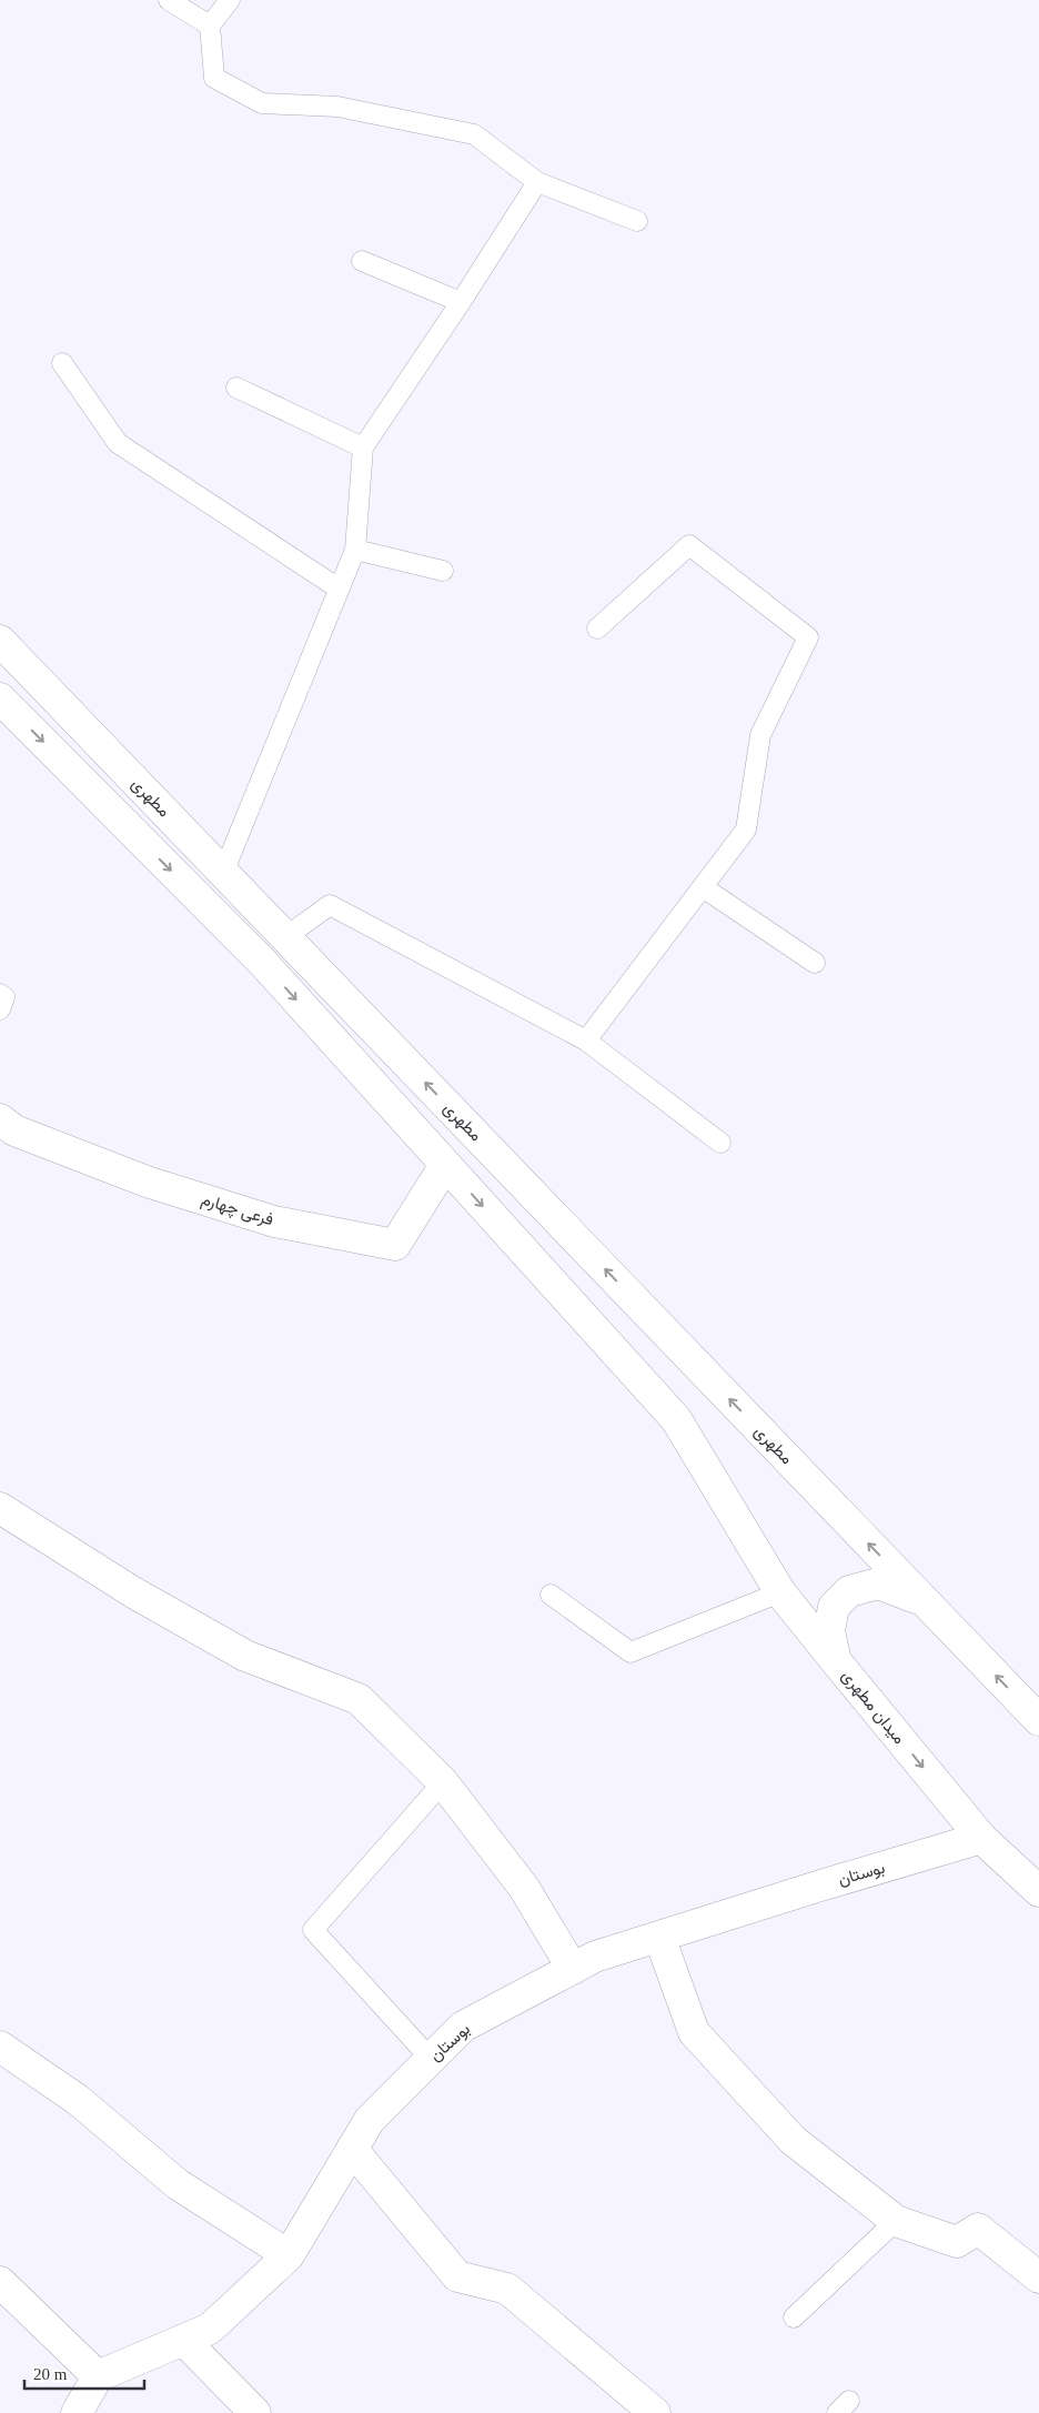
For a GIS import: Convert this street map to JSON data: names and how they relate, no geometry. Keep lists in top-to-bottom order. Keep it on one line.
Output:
{"streets":{"street":["مطهری","فرعی چهارم","میدان مطهری","بوستان"]},"crossings":[["مطهری","میدان مطهری"],["میدان مطهری","بوستان"]],"scale_bar":"20 m"}
